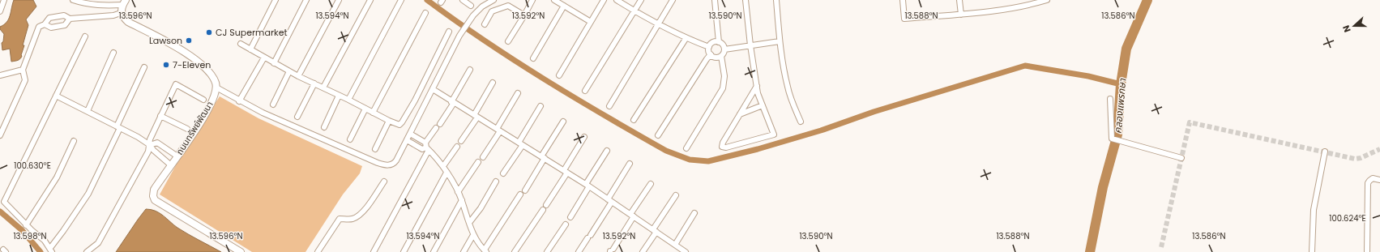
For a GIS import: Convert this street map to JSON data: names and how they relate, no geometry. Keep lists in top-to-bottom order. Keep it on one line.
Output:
{"streets":{"street":["ถนนทรัพย์พัฒนา"]},"water":["คลองแพรกษา"],"places":["CJ Supermarket","Lawson","7-Eleven"],"north":"left","coordinates":["13.596°N","13.594°N","13.592°N","13.590°N","13.588°N","13.586°N","100.630°E","100.624°E","13.598°N"]}
